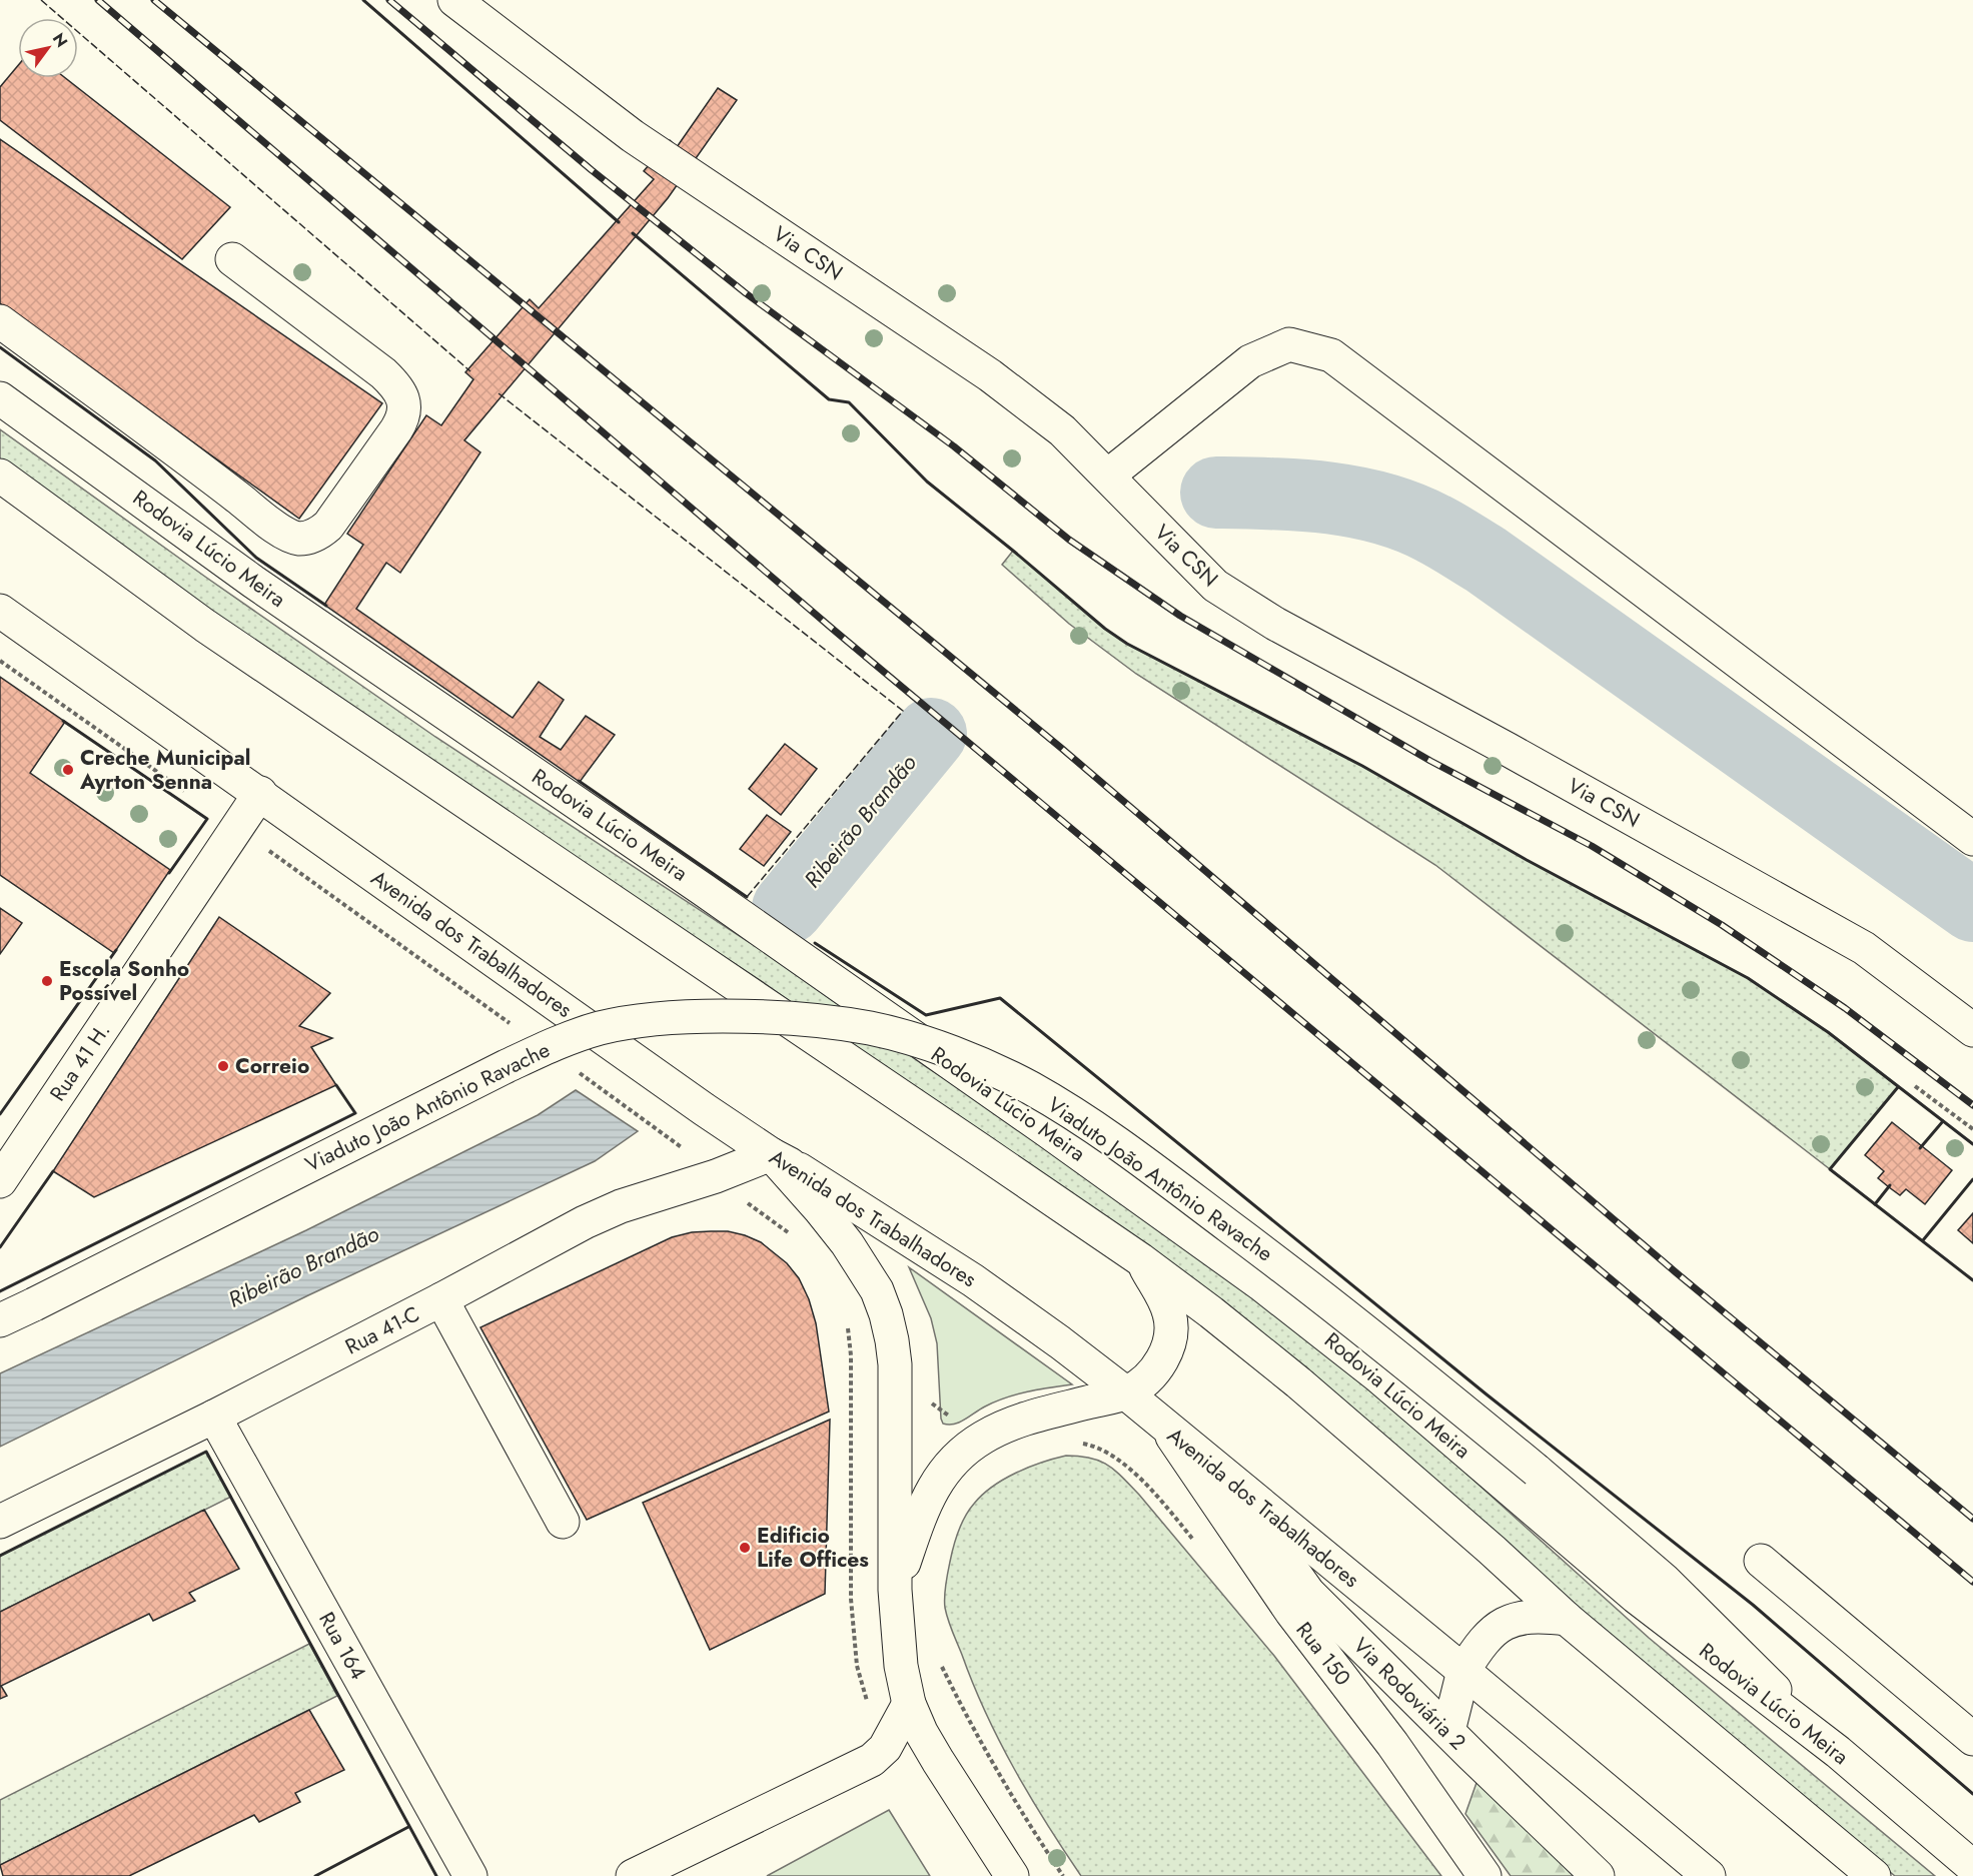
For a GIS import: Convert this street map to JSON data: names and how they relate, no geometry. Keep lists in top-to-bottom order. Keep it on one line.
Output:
{"streets":{"main road":["Via CSN","Rodovia Lúcio Meira","Avenida dos Trabalhadores","Rua 41 H.","Viaduto João Antônio Ravache","Rua 41-C","Rua 164","Rua 150","Via Rodoviária 2"]},"crossings":[["Rodovia Lúcio Meira","Viaduto João Antônio Ravache"],["Avenida dos Trabalhadores","Rua 41 H."],["Avenida dos Trabalhadores","Rua 41-C"],["Avenida dos Trabalhadores","Rua 150"],["Avenida dos Trabalhadores","Via Rodoviária 2"],["Rua 41-C","Rua 164"]],"water":["Ribeirão Brandão"],"places":["Creche Municipal Ayrton Senna","Escola Sonho Possível","Correio","Edificio Life Offices"],"north":"top right"}
